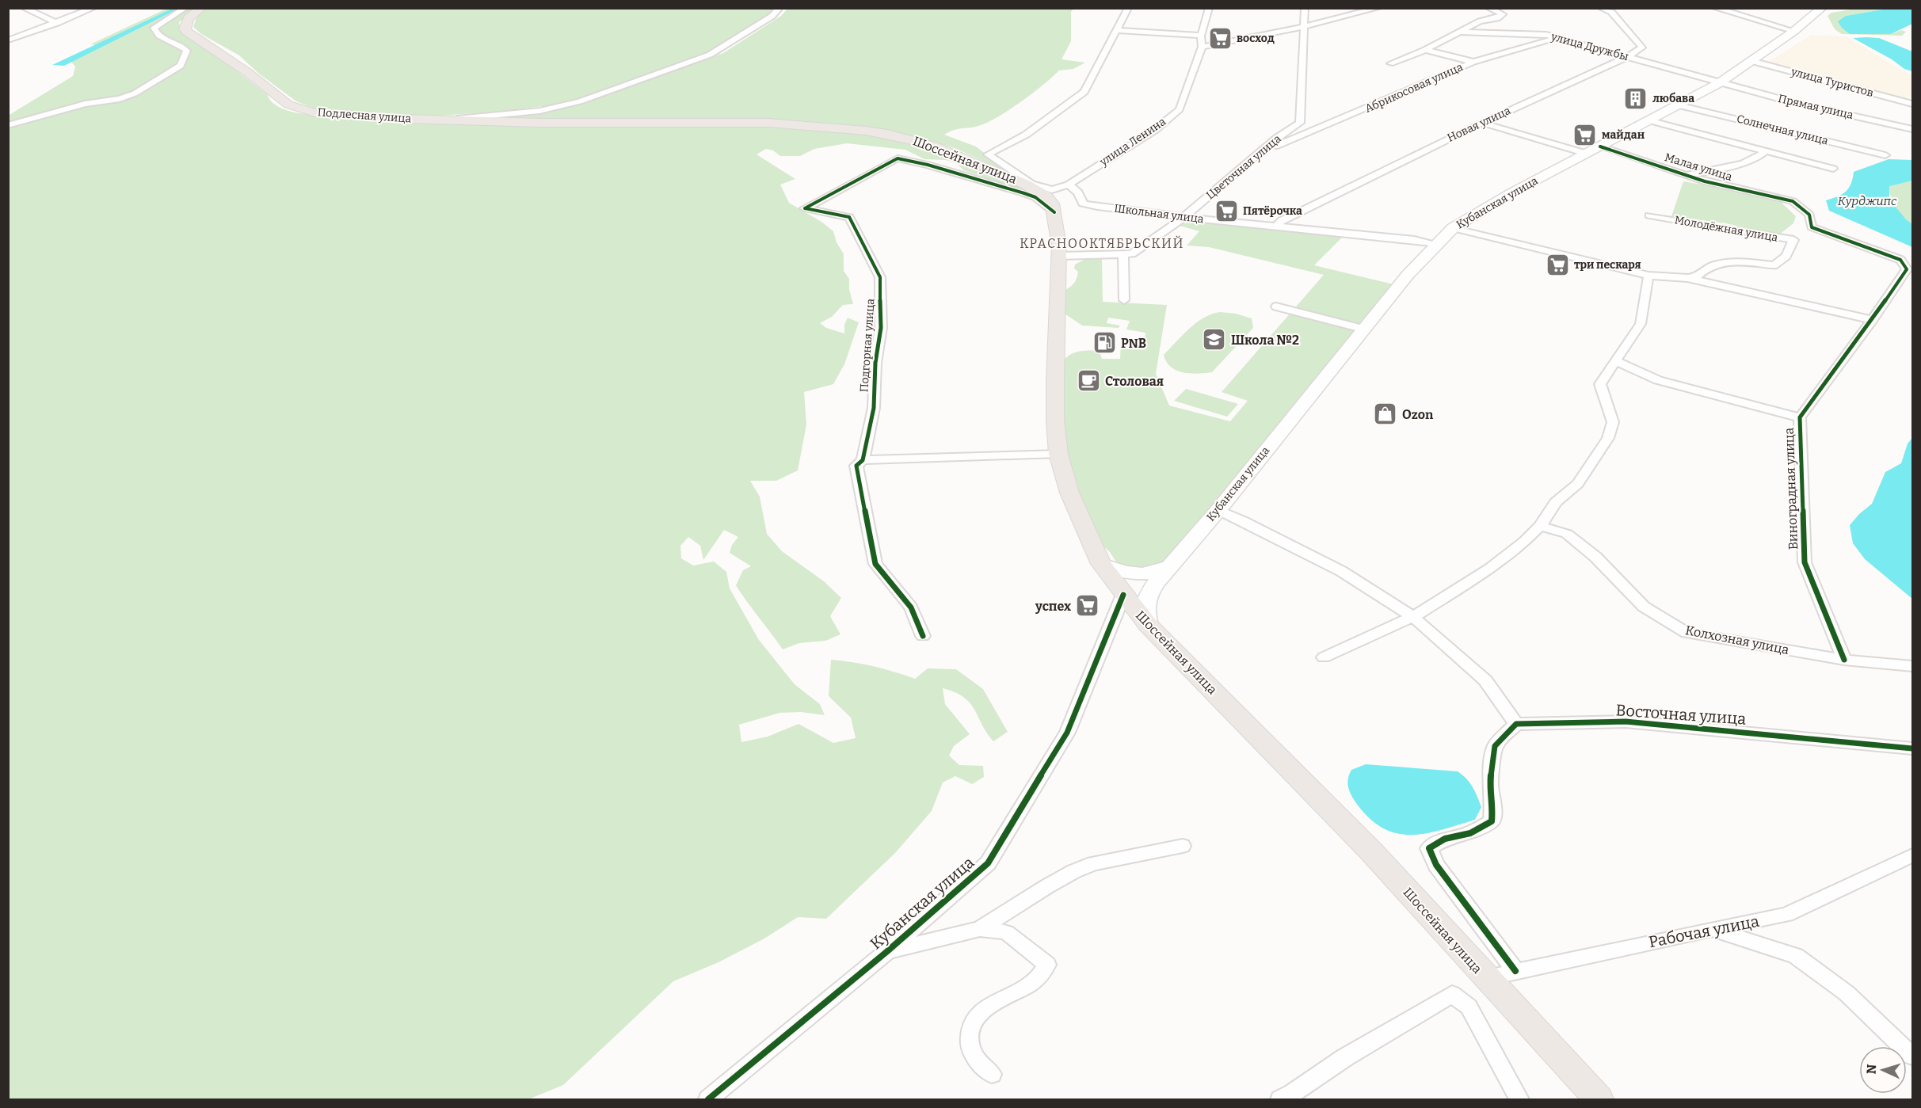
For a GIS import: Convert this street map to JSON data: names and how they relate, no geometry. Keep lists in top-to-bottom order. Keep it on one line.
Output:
{"streets":{"main road":["Подлесная улица","Шоссейная улица","Кубанская улица"],"street":["улица Дружбы","улица Туристов","Абрикосовая улица","Прямая улица","Новая улица","Солнечная улица","улица Ленина","Цветочная улица","Малая улица","Школьная улица","Молодёжная улица","Подгорная улица","Виноградная улица","Колхозная улица","Восточная улица","Рабочая улица"]},"crossings":[["улица Дружбы","Абрикосовая улица"],["улица Дружбы","Прямая улица"],["улица Дружбы","Новая улица"],["улица Дружбы","Кубанская улица"],["улица Туристов","Кубанская улица"],["Абрикосовая улица","Цветочная улица"],["Прямая улица","Кубанская улица"],["Подлесная улица","Шоссейная улица"],["Новая улица","Школьная улица"],["Солнечная улица","Кубанская улица"],["улица Ленина","Школьная улица"],["Шоссейная улица","Цветочная улица"],["Шоссейная улица","Кубанская улица"],["Шоссейная улица","Подгорная улица"],["Шоссейная улица","Рабочая улица"],["Цветочная улица","Школьная улица"],["Малая улица","Кубанская улица"],["Малая улица","Виноградная улица"],["Кубанская улица","Школьная улица"],["Виноградная улица","Колхозная улица"]],"districts":["КРАСНООКТЯБРЬСКИЙ"],"water":["Курджипс"],"places":{"supermarket":["восход","майдан","Пятёрочка","три пескаря","успех"],"building":["любава"],"school or university":["Школа №2"],"fuel station":["PNB"],"cafe":["Столовая"],"shop":["Ozon"]},"north":"left"}
